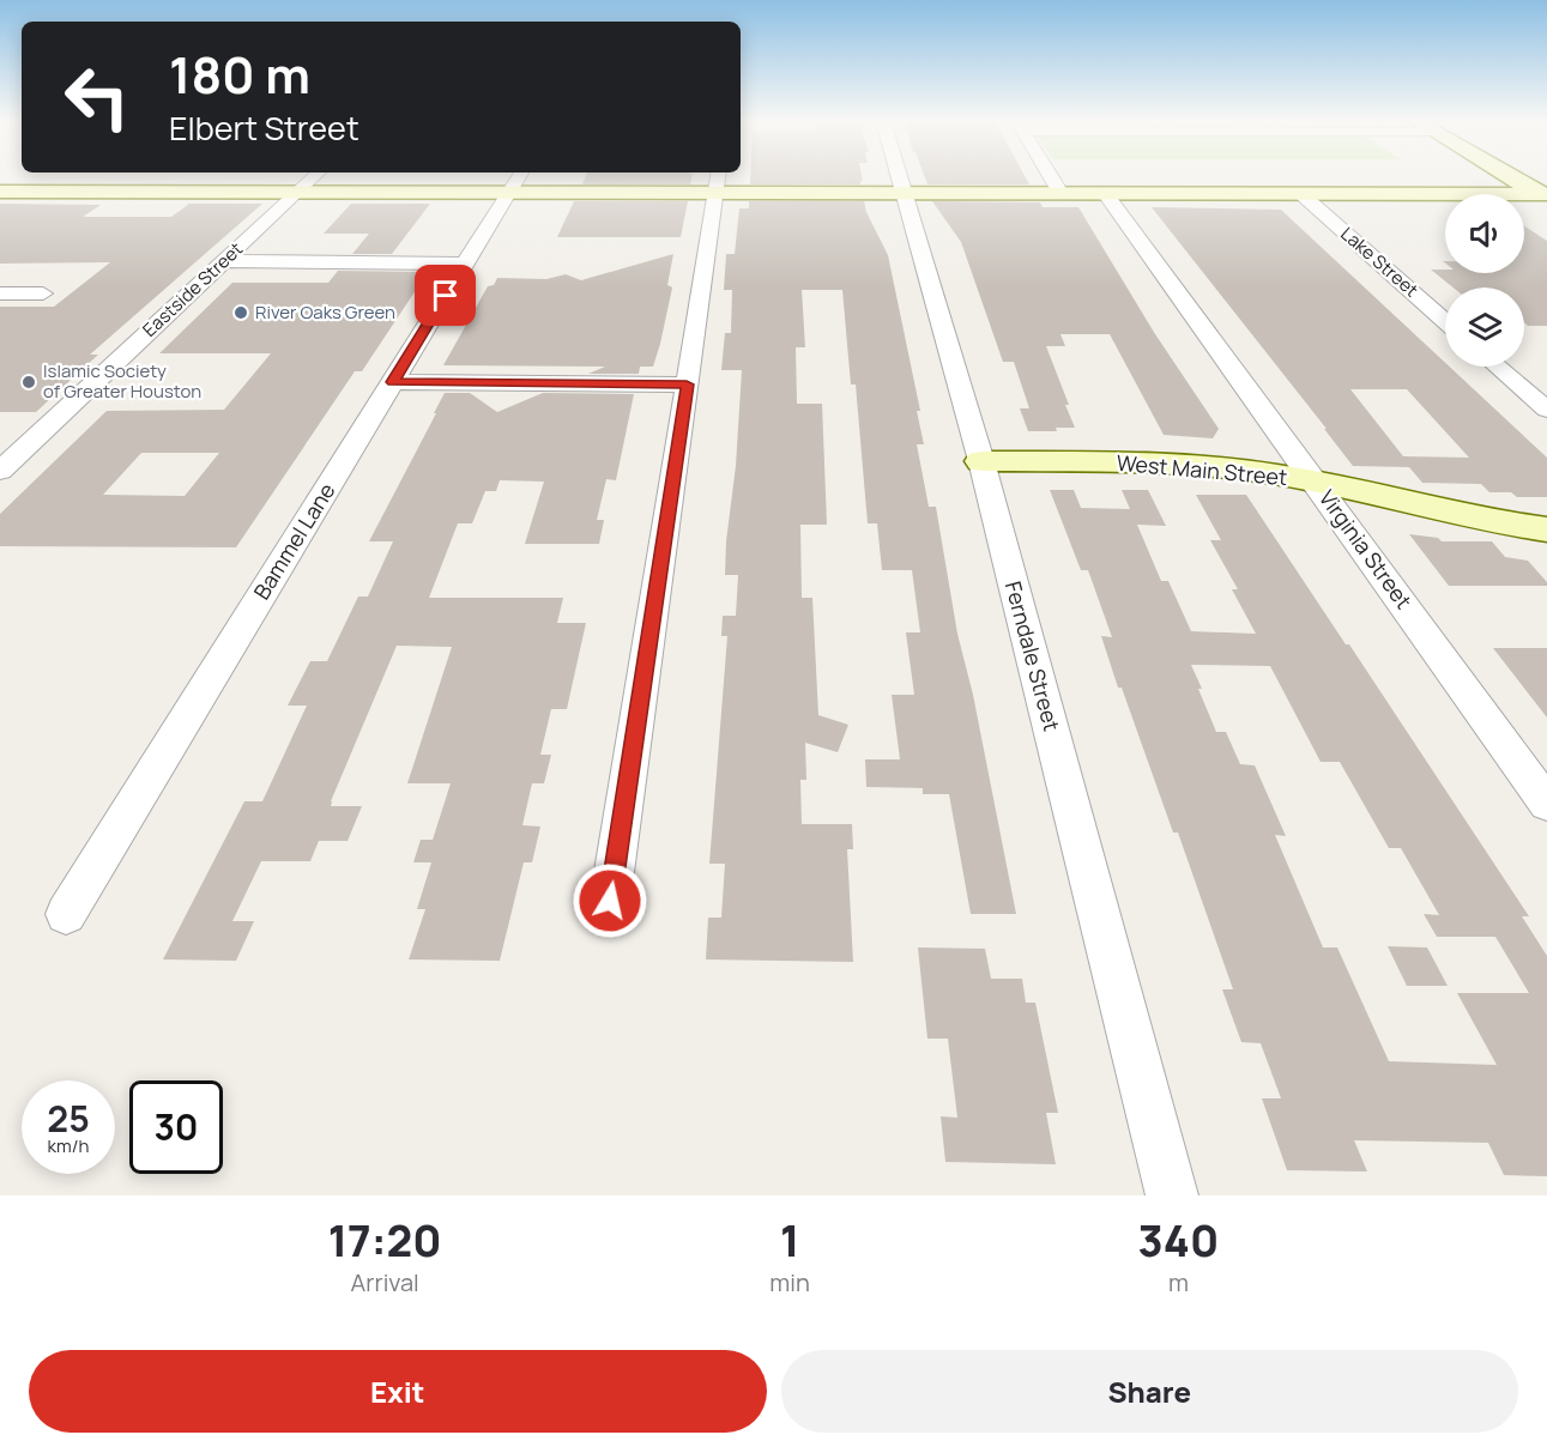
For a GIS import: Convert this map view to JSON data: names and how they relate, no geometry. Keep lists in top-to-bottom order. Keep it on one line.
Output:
{"streets":{"street":["Lake Street","Eastside Street","West Main Street","Bammel Lane","Virginia Street","Ferndale Street"]},"crossings":[["West Main Street","Virginia Street"],["West Main Street","Ferndale Street"]],"places":["River Oaks Green","Islamic Society of Greater Houston"],"page":{"turn":["180 m","Elbert Street"],"speed":"25 km/h","limit":"30","eta":["17:20","Arrival","1","min","340","m"],"buttons":["Exit","Share"]}}
